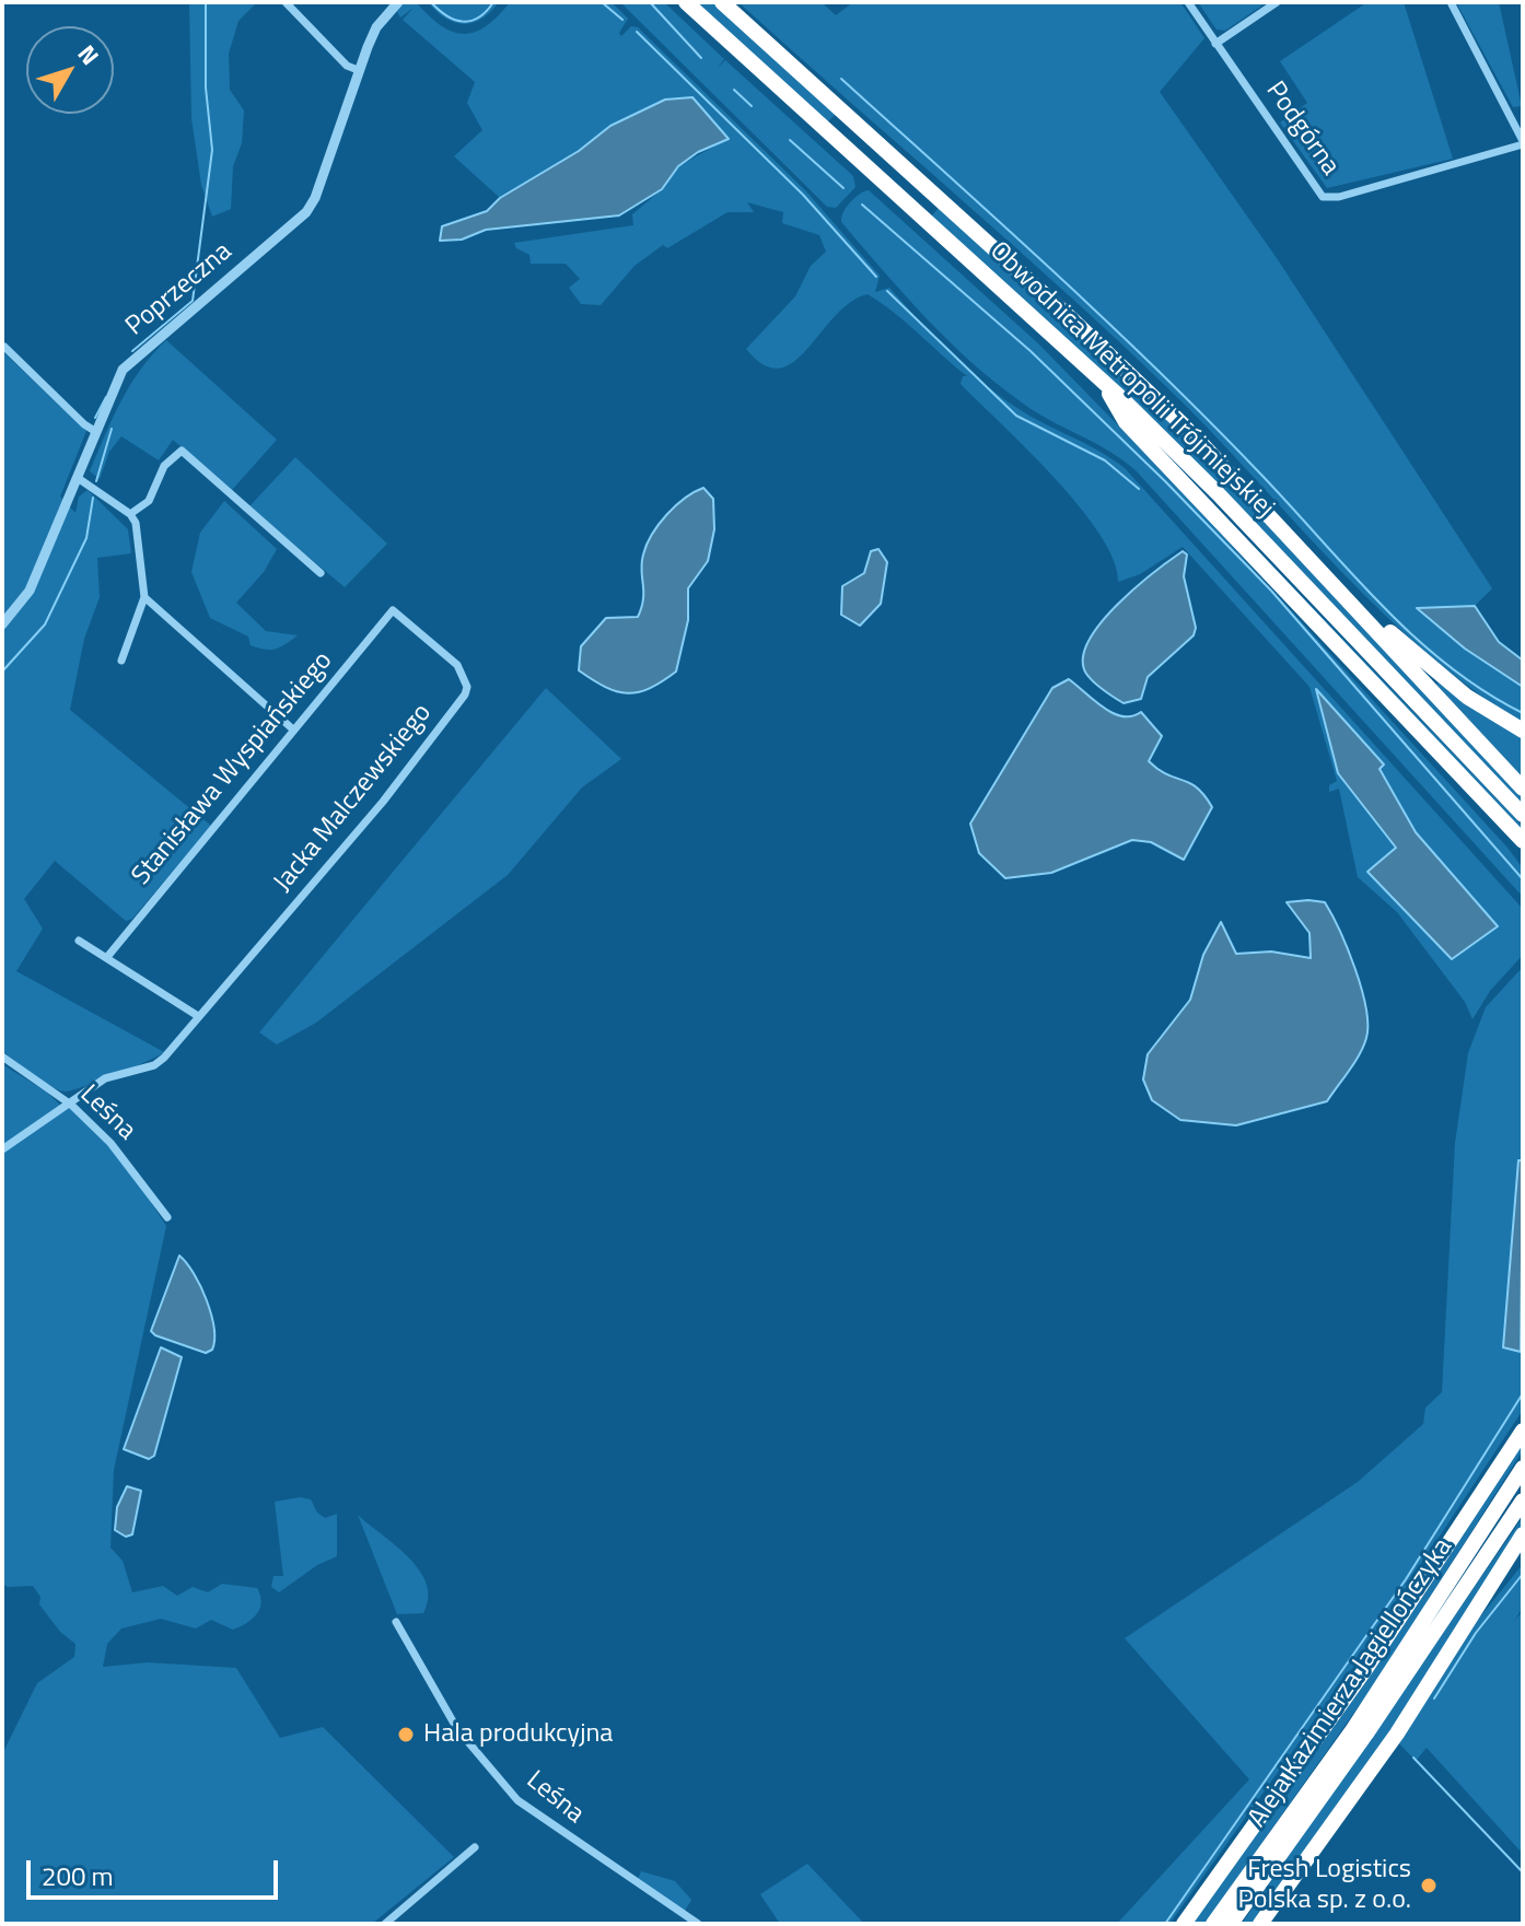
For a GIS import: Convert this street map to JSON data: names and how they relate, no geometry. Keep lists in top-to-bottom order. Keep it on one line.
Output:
{"streets":{"highway":["Obwodnica Metropolii Trójmiejskiej","Aleja Kazimierza Jagiellończyka"],"street":["Podgórna","Poprzeczna","Stanisława Wyspiańskiego","Jacka Malczewskiego","Leśna"]},"crossings":[["Stanisława Wyspiańskiego","Jacka Malczewskiego"]],"places":["Hala produkcyjna","Fresh Logistics Polska sp. z o.o."],"scale_bar":"200 m","north":"top right"}
